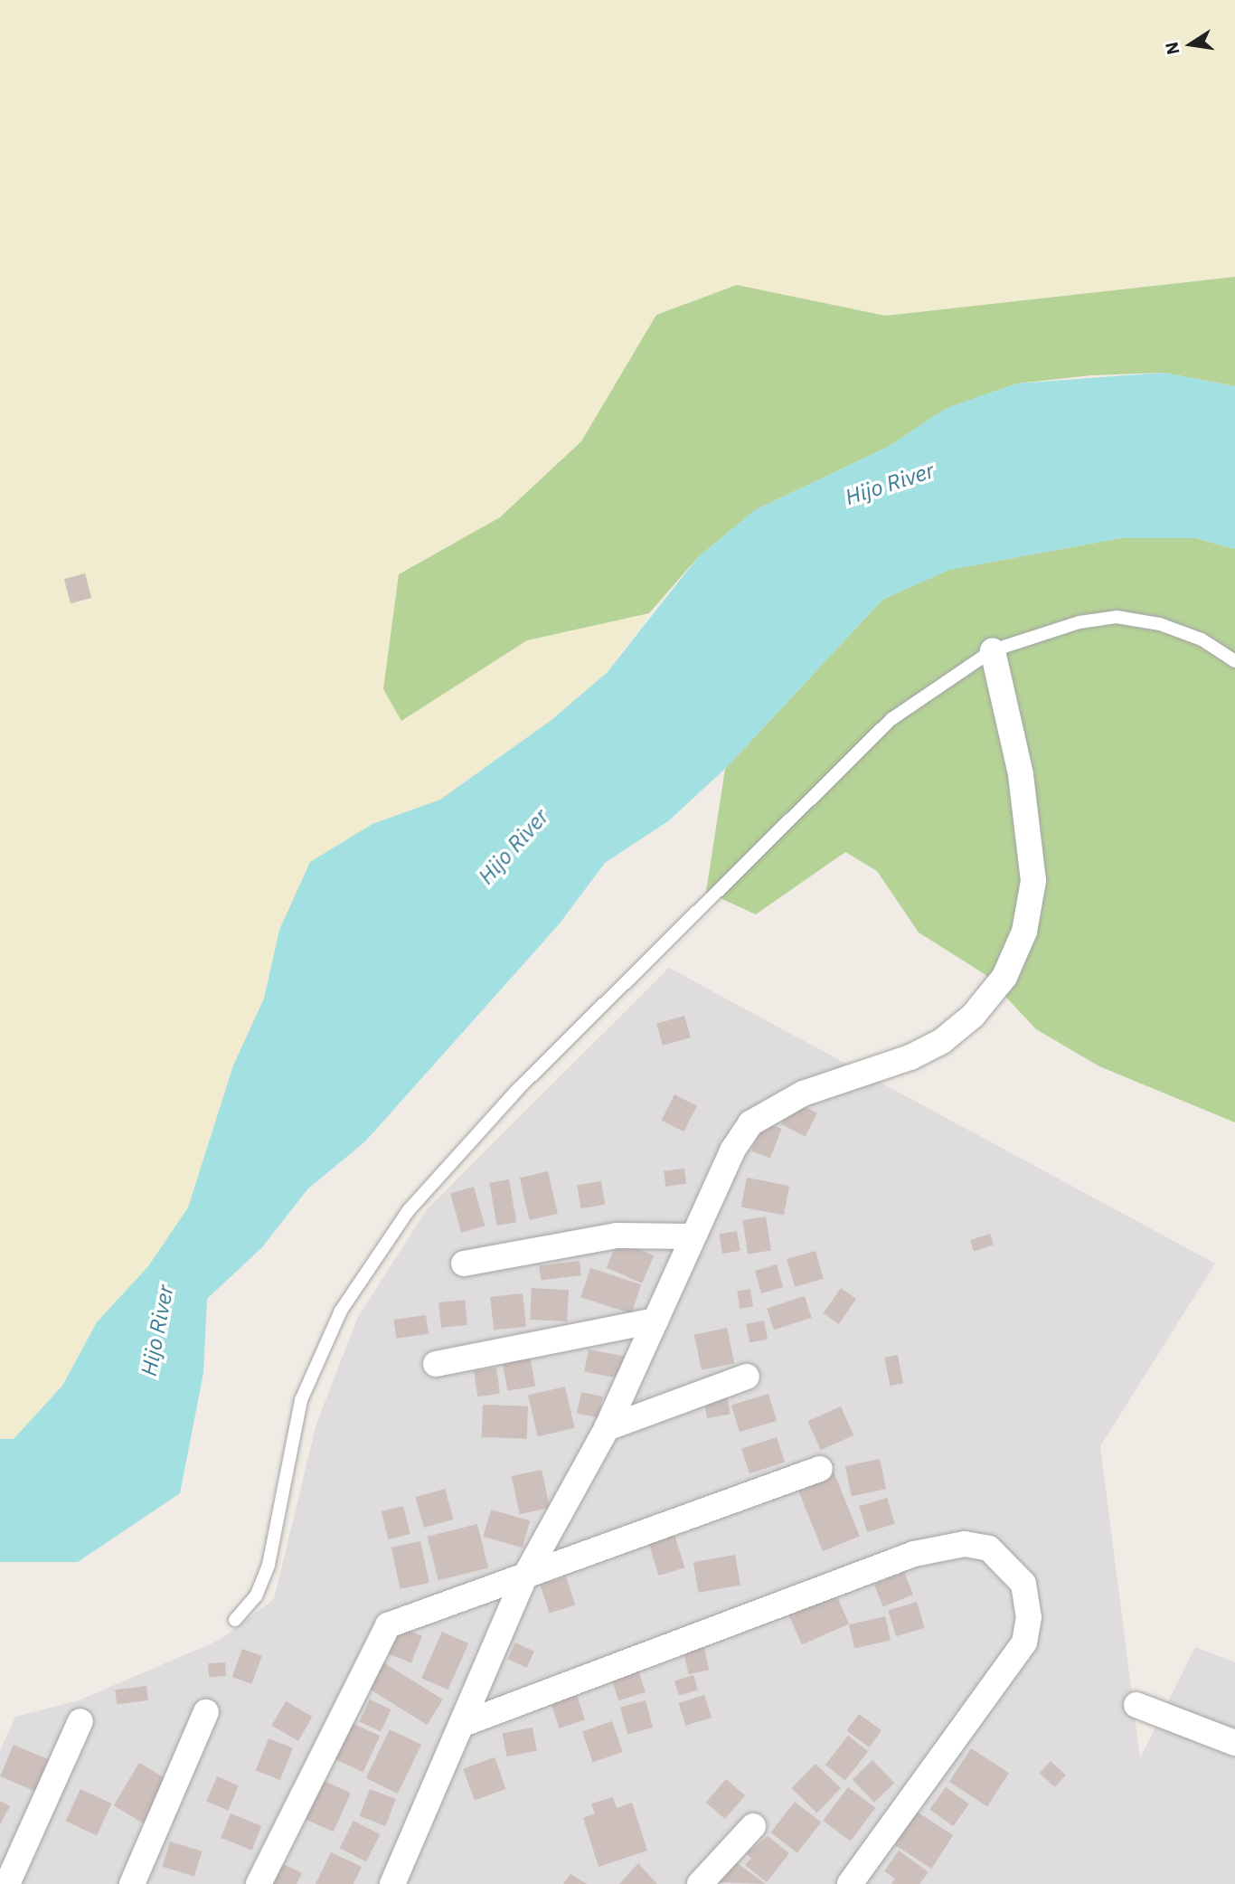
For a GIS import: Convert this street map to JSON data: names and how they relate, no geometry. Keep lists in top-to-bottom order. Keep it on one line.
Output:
{"water":["Hijo River"],"north":"left"}
